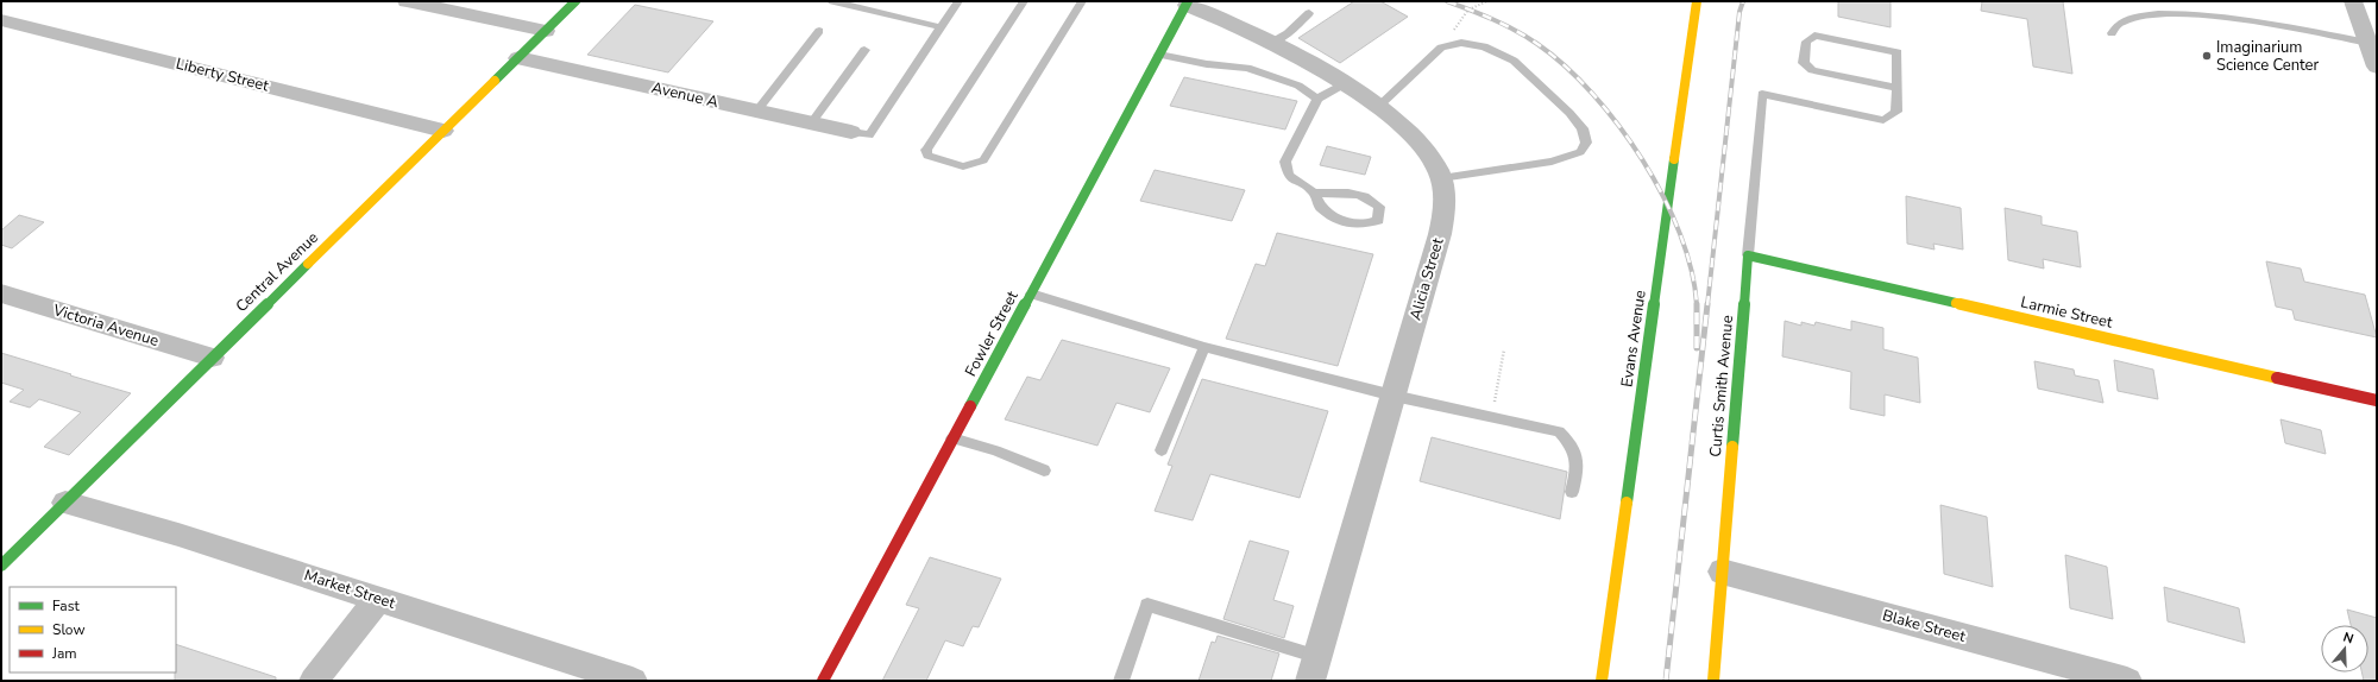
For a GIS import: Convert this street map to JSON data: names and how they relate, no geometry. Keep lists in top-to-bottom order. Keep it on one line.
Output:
{"streets":{"street":["Liberty Street","Avenue A","Central Avenue","Alicia Street","Larmie Street","Victoria Avenue","Fowler Street","Evans Avenue","Curtis Smith Avenue","Market Street","Blake Street"]},"crossings":[["Liberty Street","Central Avenue"],["Avenue A","Central Avenue"],["Central Avenue","Victoria Avenue"],["Central Avenue","Market Street"],["Alicia Street","Fowler Street"],["Larmie Street","Curtis Smith Avenue"],["Curtis Smith Avenue","Blake Street"]],"places":["Imaginarium Science Center"],"legend":["Fast","Slow","Jam"],"north":"top"}
